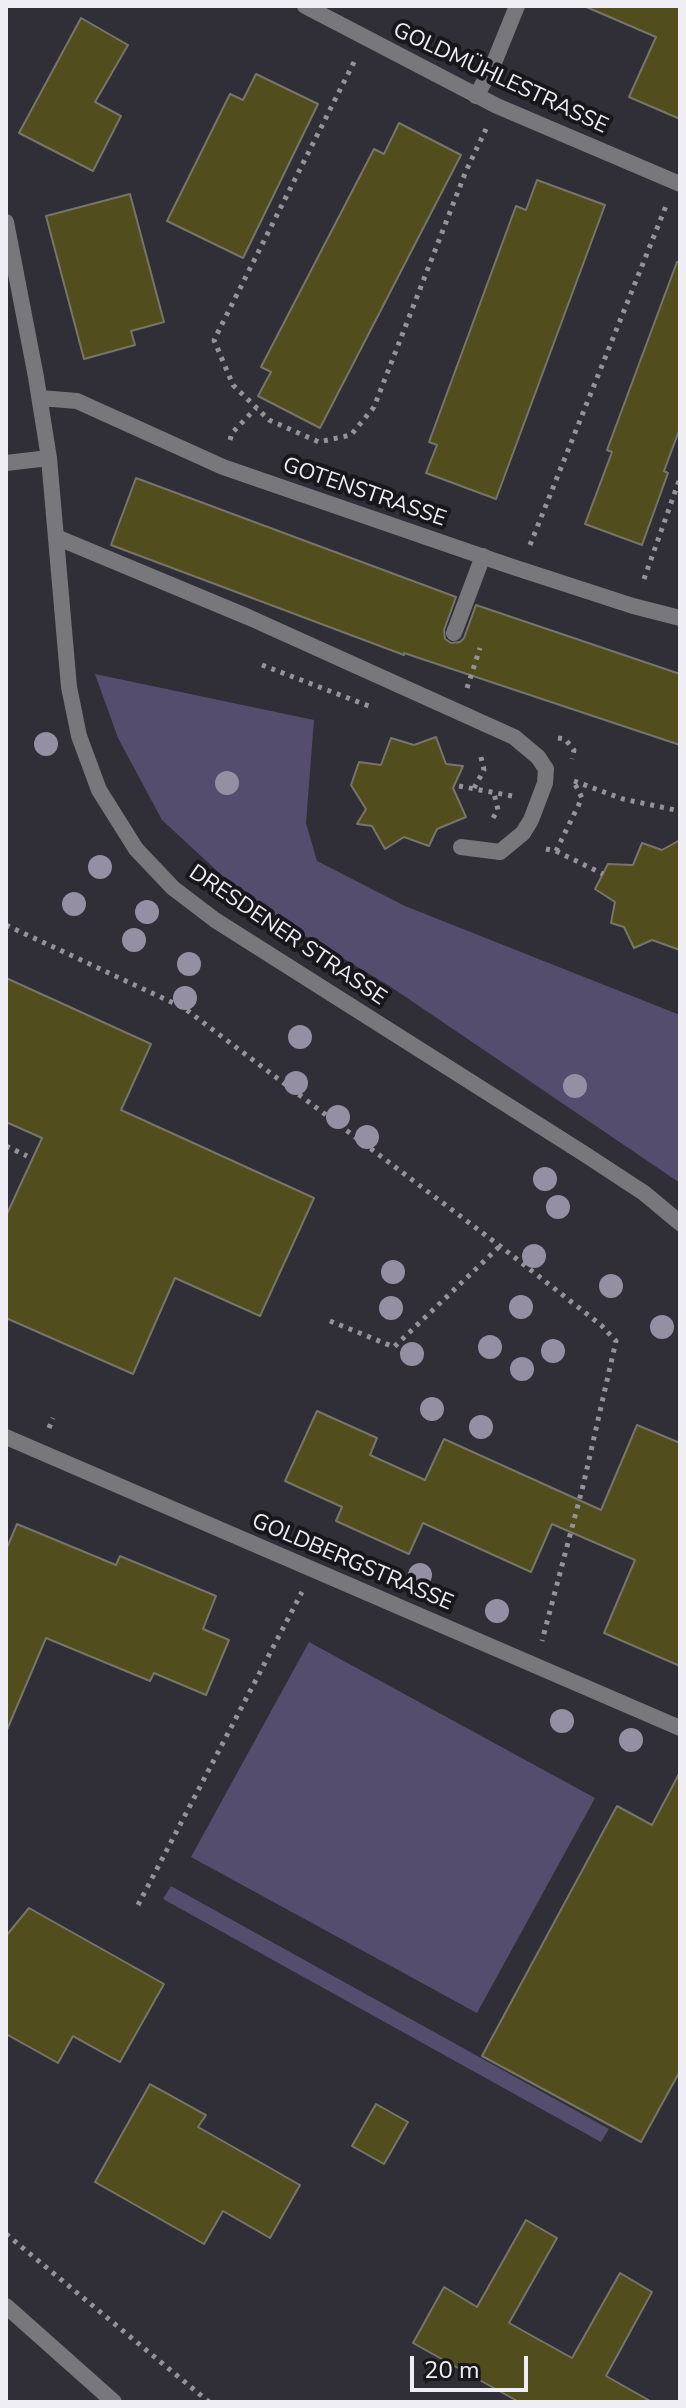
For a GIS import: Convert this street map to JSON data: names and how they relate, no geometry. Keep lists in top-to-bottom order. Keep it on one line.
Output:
{"streets":{"street":["GOLDMÜHLESTRASSE","GOTENSTRASSE","DRESDENER STRASSE","GOLDBERGSTRASSE"]},"crossings":[["GOTENSTRASSE","DRESDENER STRASSE"]],"scale_bar":"20 m"}
